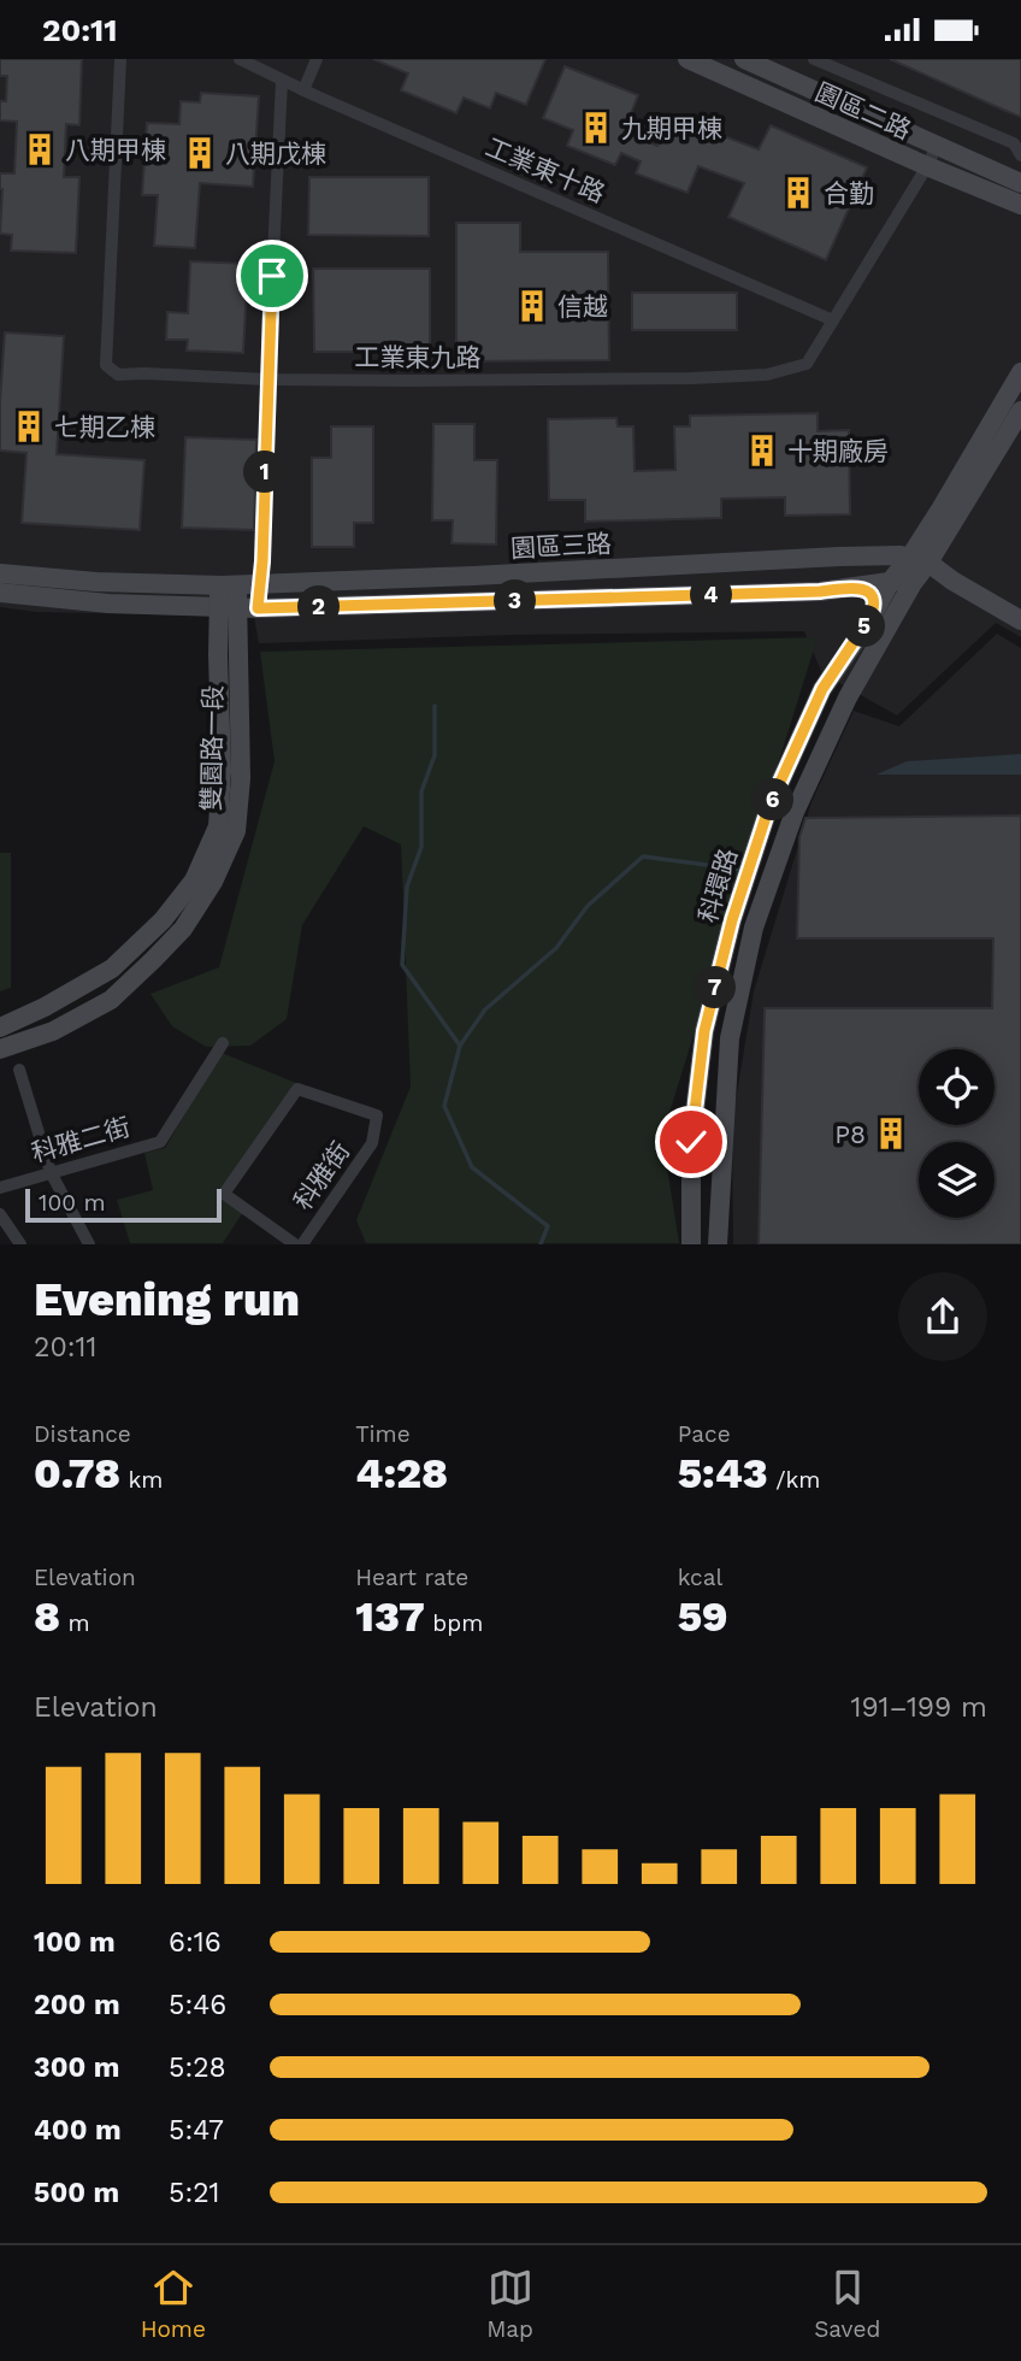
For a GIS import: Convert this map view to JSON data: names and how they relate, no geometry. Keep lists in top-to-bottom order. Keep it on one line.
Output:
{"streets":{"street":["園區二路","工業東十路","工業東九路","園區三路","雙園路一段","科環路","科雅二街","科雅街"]},"crossings":[["園區二路","工業東九路"],["工業東十路","工業東九路"],["園區三路","雙園路一段"],["園區三路","科環路"]],"places":{"building":["九期甲棟","八期甲棟","八期戊棟","合勤","信越","七期乙棟","十期廠房","P8"]},"scale_bar":"100 m","page":{"status":"20:11","pins":["1","4","3","2","5","6","7"],"scale":"100 m","heading":["Evening run","20:11"],"stats":[["Distance","0.78 km"],["Time","4:28"],["Pace","5:43 /km"],["Elevation","8 m"],["Heart rate","137 bpm"],["kcal","59"]],"chart":["Elevation","191–199 m"],"list":[{"name":"100 m","note":"6:16"},{"name":"200 m","note":"5:46"},{"name":"300 m","note":"5:28"},{"name":"400 m","note":"5:47"},{"name":"500 m","note":"5:21"}],"tabs":["Home","Map","Saved"]}}
